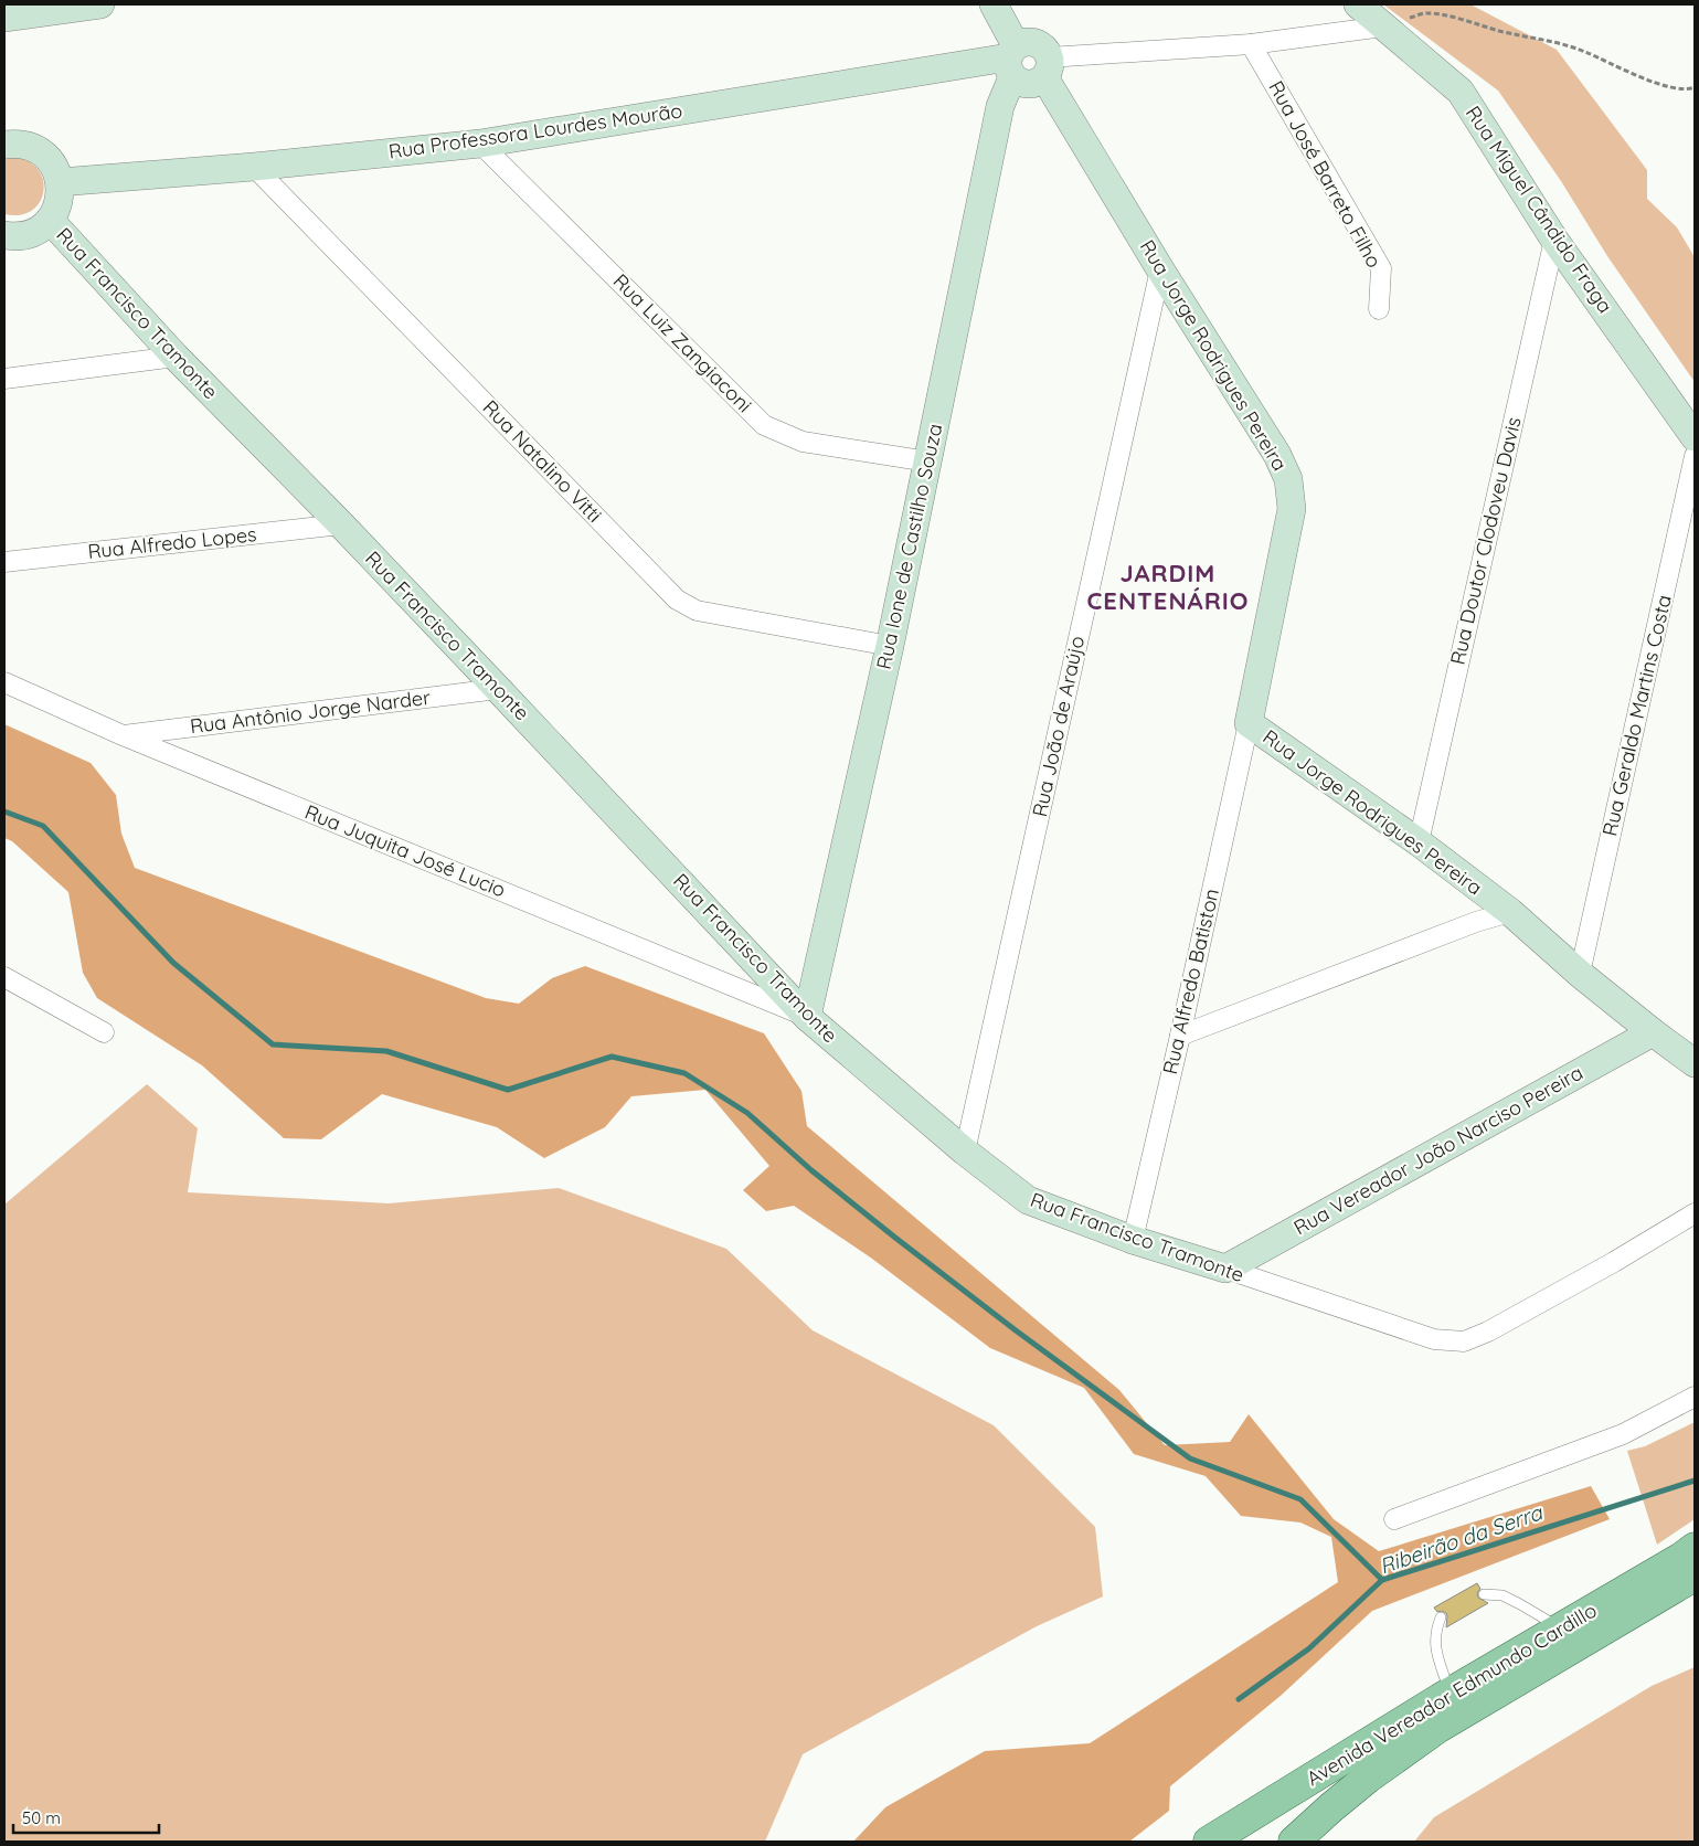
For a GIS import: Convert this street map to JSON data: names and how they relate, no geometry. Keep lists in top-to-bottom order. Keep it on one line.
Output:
{"streets":{"main road":["Avenida Vereador Edmundo Cardillo"],"street":["Rua Professora Lourdes Mourão","Rua José Barreto Filho","Rua Miguel Cândido Fraga","Rua Francisco Tramonte","Rua Luiz Zangiaconi","Rua Jorge Rodrigues Pereira","Rua Natalino Vitti","Rua Doutor Clodoveu Davis","Rua Alfredo Lopes","Rua Ione de Castilho Souza","Rua Antônio Jorge Narder","Rua Geraldo Martins Costa","Rua João de Araújo","Rua Juquita José Lucio","Rua Alfredo Batiston","Rua Vereador João Narciso Pereira"]},"crossings":[["Rua Professora Lourdes Mourão","Rua Luiz Zangiaconi"],["Rua Professora Lourdes Mourão","Rua Jorge Rodrigues Pereira"],["Rua Professora Lourdes Mourão","Rua Natalino Vitti"],["Rua Professora Lourdes Mourão","Rua Ione de Castilho Souza"],["Rua Miguel Cândido Fraga","Rua Doutor Clodoveu Davis"],["Rua Francisco Tramonte","Rua Alfredo Lopes"],["Rua Francisco Tramonte","Rua Ione de Castilho Souza"],["Rua Francisco Tramonte","Rua Antônio Jorge Narder"],["Rua Francisco Tramonte","Rua João de Araújo"],["Rua Francisco Tramonte","Rua Juquita José Lucio"],["Rua Francisco Tramonte","Rua Alfredo Batiston"],["Rua Francisco Tramonte","Rua Vereador João Narciso Pereira"],["Rua Luiz Zangiaconi","Rua Ione de Castilho Souza"],["Rua Jorge Rodrigues Pereira","Rua Doutor Clodoveu Davis"],["Rua Jorge Rodrigues Pereira","Rua Ione de Castilho Souza"],["Rua Jorge Rodrigues Pereira","Rua Geraldo Martins Costa"],["Rua Jorge Rodrigues Pereira","Rua João de Araújo"],["Rua Jorge Rodrigues Pereira","Rua Alfredo Batiston"],["Rua Jorge Rodrigues Pereira","Rua Vereador João Narciso Pereira"],["Rua Natalino Vitti","Rua Ione de Castilho Souza"],["Rua Ione de Castilho Souza","Rua Juquita José Lucio"],["Rua Antônio Jorge Narder","Rua Juquita José Lucio"]],"districts":["JARDIM CENTENÁRIO"],"water":["Ribeirão da Serra"],"scale_bar":"50 m"}
